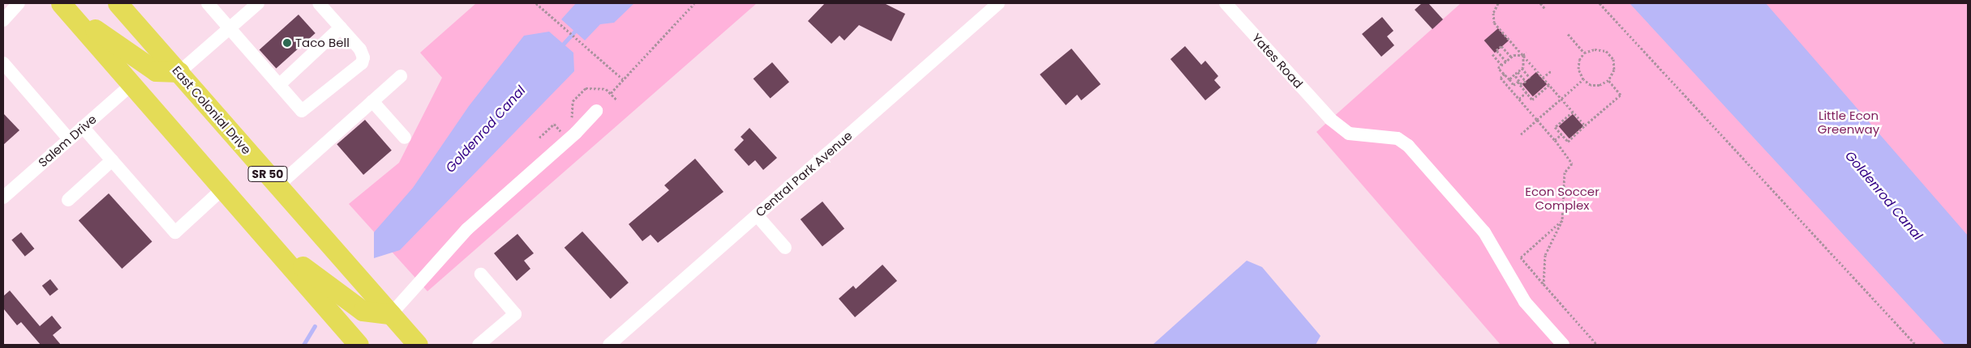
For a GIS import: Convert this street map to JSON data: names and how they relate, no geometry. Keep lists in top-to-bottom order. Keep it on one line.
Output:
{"streets":{"highway":["East Colonial Drive","SR 50"],"street":["Yates Road","Salem Drive","Central Park Avenue"]},"water":["Goldenrod Canal"],"parks":["Little Econ Greenway","Econ Soccer Complex"],"places":["Taco Bell"]}
